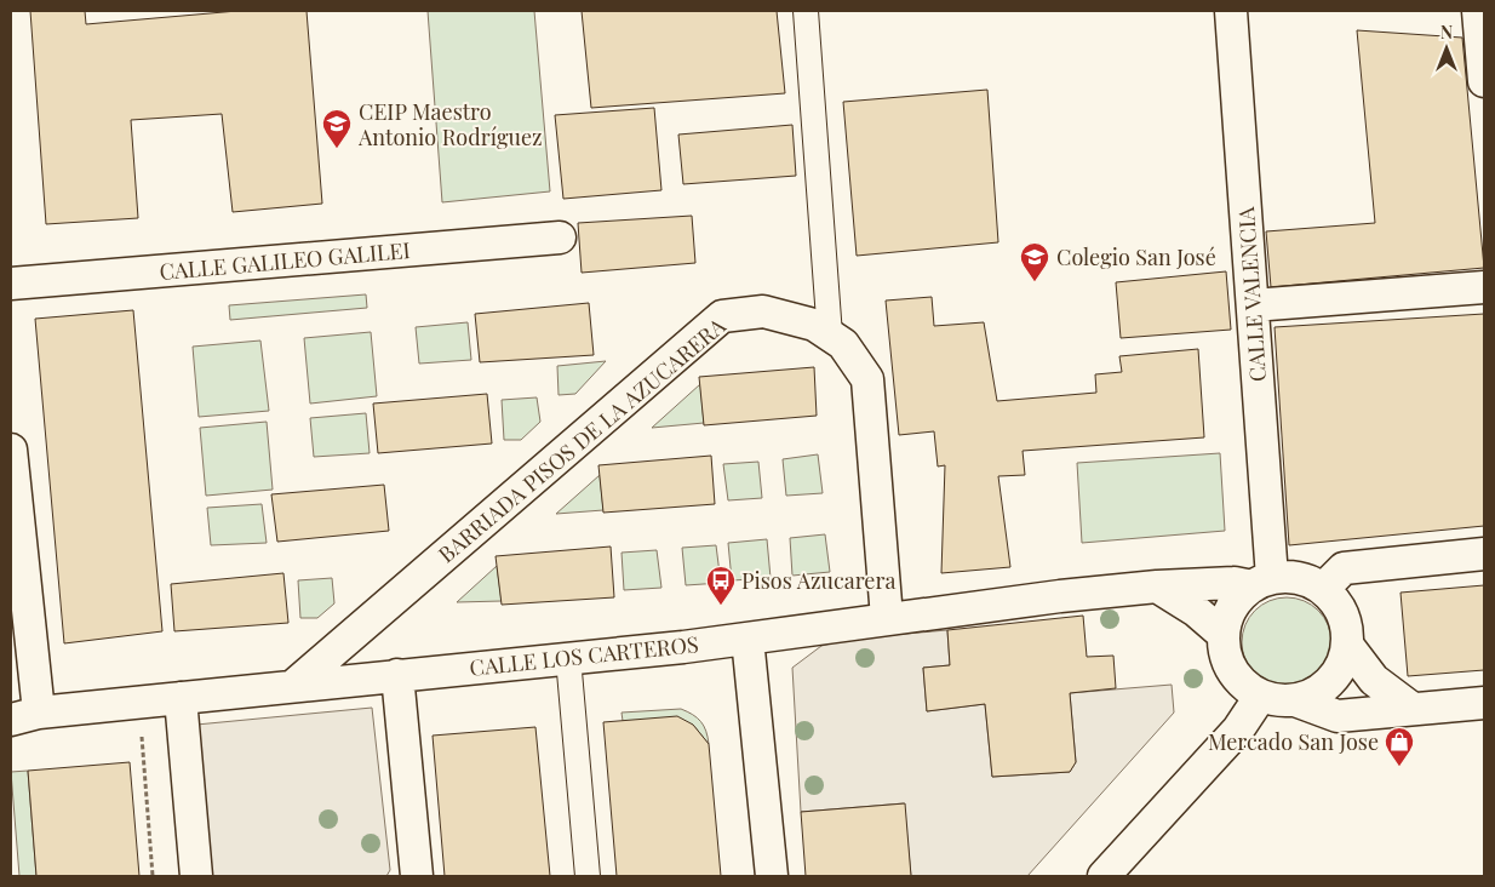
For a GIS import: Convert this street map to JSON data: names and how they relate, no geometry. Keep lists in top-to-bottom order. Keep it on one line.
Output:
{"streets":{"street":["CALLE GALILEO GALILEI","CALLE VALENCIA","BARRIADA PISOS DE LA AZUCARERA","CALLE LOS CARTEROS"]},"crossings":[["CALLE VALENCIA","CALLE LOS CARTEROS"],["BARRIADA PISOS DE LA AZUCARERA","CALLE LOS CARTEROS"]],"places":{"school or university":["CEIP Maestro Antonio Rodríguez","Colegio San José"],"bus stop":["Pisos Azucarera"],"shop":["Mercado San Jose"]},"north":"top"}
